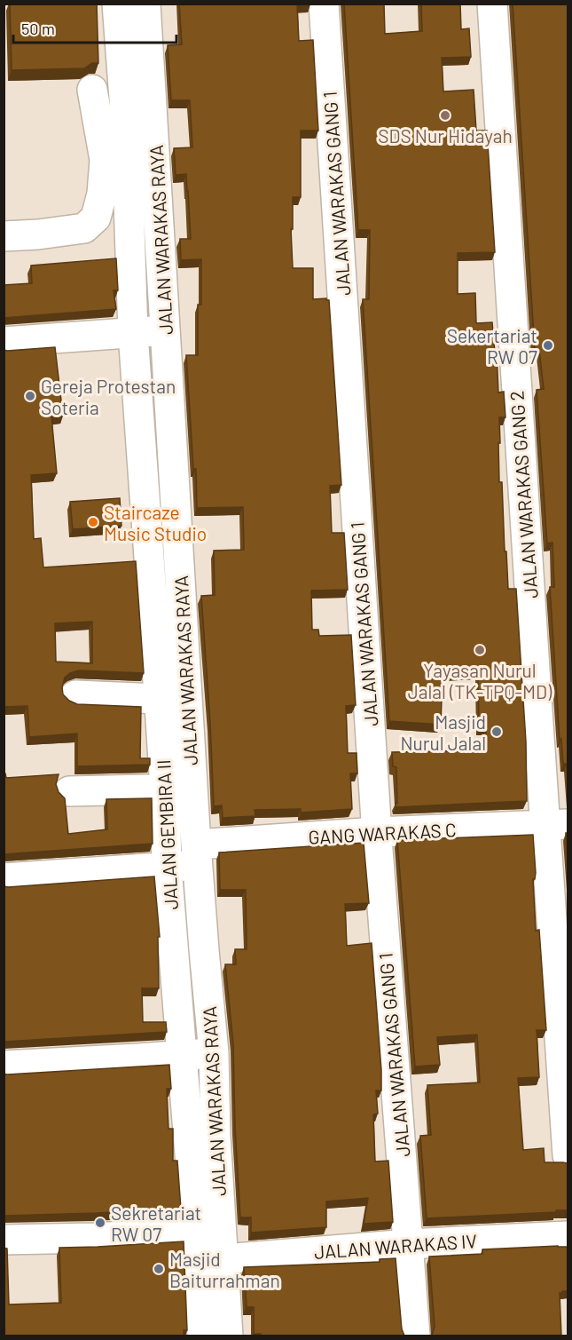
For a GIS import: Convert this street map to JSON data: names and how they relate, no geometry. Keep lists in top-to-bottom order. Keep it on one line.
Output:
{"streets":{"street":["JALAN WARAKAS GANG 1","JALAN WARAKAS RAYA","JALAN WARAKAS GANG 2","GANG WARAKAS C","JALAN WARAKAS IV"]},"crossings":[["JALAN WARAKAS GANG 1","GANG WARAKAS C"],["JALAN WARAKAS GANG 1","JALAN WARAKAS IV"],["JALAN WARAKAS RAYA","GANG WARAKAS C"],["JALAN WARAKAS RAYA","JALAN WARAKAS IV"],["JALAN WARAKAS GANG 2","GANG WARAKAS C"]],"places":["SDS Nur Hidayah","Sekertariat RW 07","Gereja Protestan Soteria","Staircaze Music Studio","Yayasan Nurul Jalal (TK-TPQ-MD)","Masjid Nurul Jalal","Sekretariat RW 07","Masjid Baiturrahman"],"scale_bar":"50 m"}
